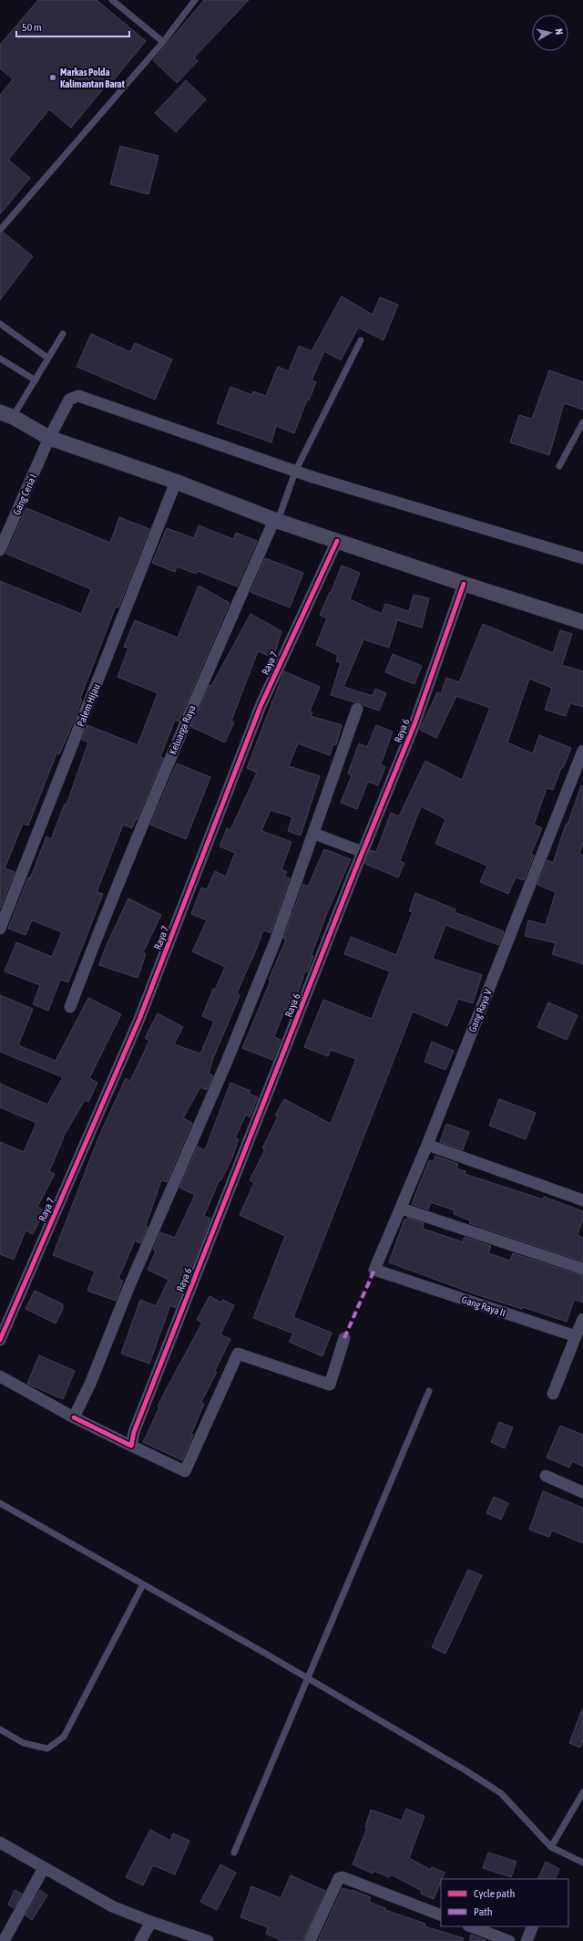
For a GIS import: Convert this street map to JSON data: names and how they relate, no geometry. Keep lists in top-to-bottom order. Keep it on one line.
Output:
{"streets":{"street":["Gang Ceria I","Raya 7","Palem Hijau","Keluarga Raya","Raya 6","Gang Raya V","Gang Raya II"]},"crossings":[["Gang Raya V","Gang Raya II"]],"places":["Markas Polda Kalimantan Barat"],"legend":["Cycle path","Path"],"scale_bar":"50 m","north":"right"}
